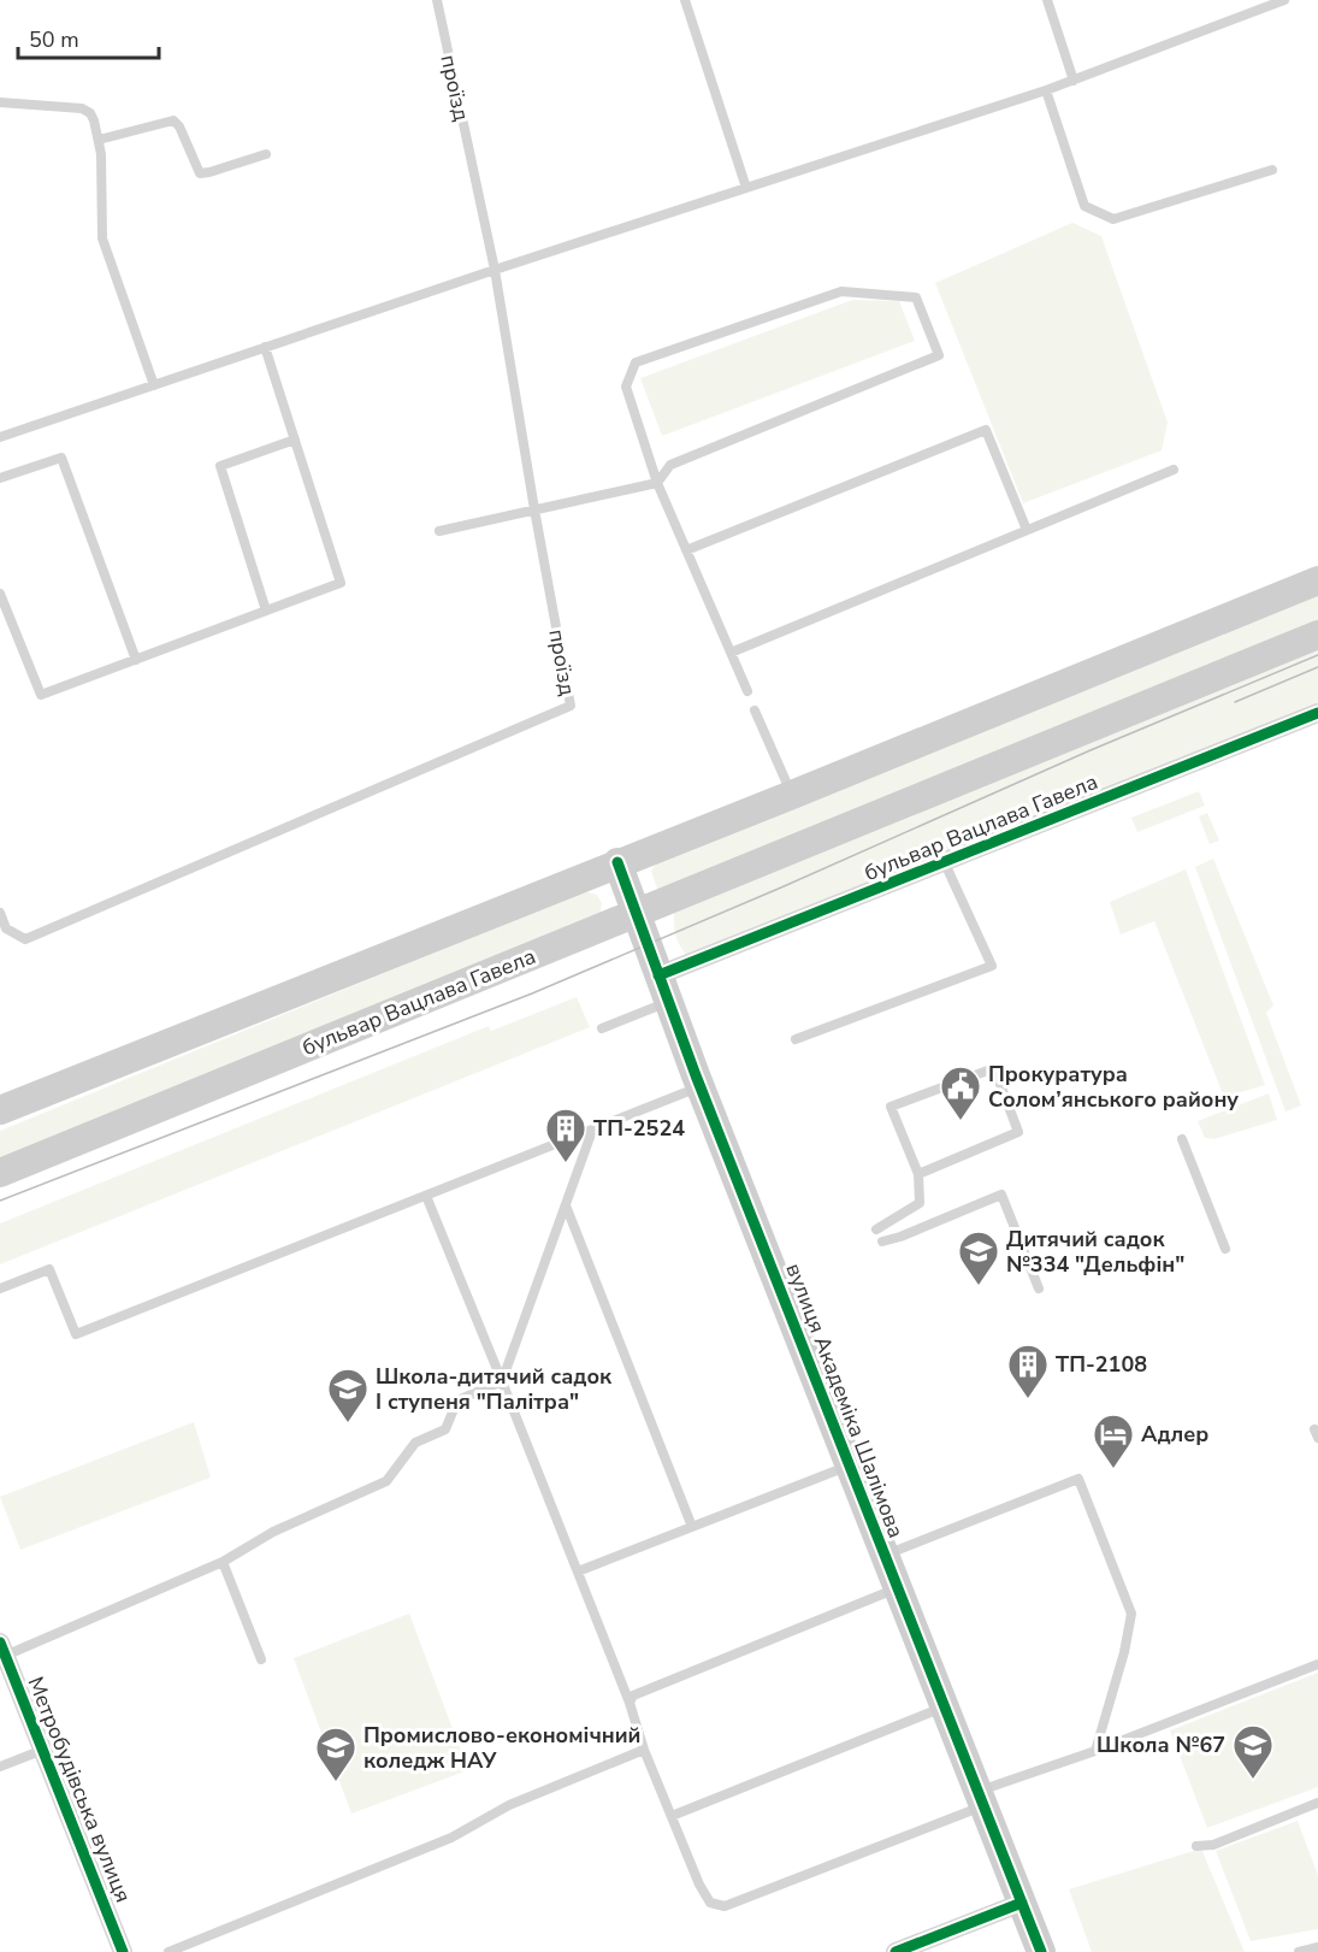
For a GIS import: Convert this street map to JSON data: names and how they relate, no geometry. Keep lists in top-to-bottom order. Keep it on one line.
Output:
{"streets":{"main road":["бульвар Вацлава Гавела","вулиця Академіка Шалімова"],"street":["Метробудівська вулиця"],"lane":["проїзд"]},"crossings":[["бульвар Вацлава Гавела","вулиця Академіка Шалімова"]],"places":{"public building":["Прокуратура Солом’янського району"],"building":["ТП-2524","ТП-2108"],"school or university":["Дитячий садок №334 \"Дельфін\"","Школа-дитячий садок І ступеня \"Палітра\"","Школа №67","Промислово-економічний коледж НАУ"],"hotel":["Адлер"]},"scale_bar":"50 m"}
